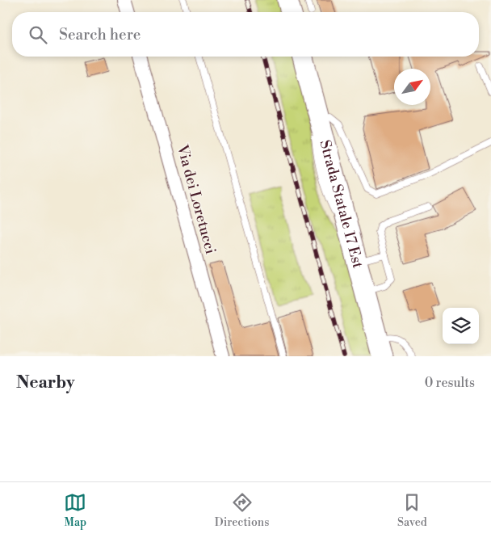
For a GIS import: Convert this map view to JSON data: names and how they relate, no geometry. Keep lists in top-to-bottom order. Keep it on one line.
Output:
{"streets":{"main road":["Strada Statale 17 Est"],"street":["Via dei Loretucci"]},"north":"top right","page":{"search":"Search here","heading":["Nearby","0 results"],"nav":["Map","Directions","Saved"]}}
